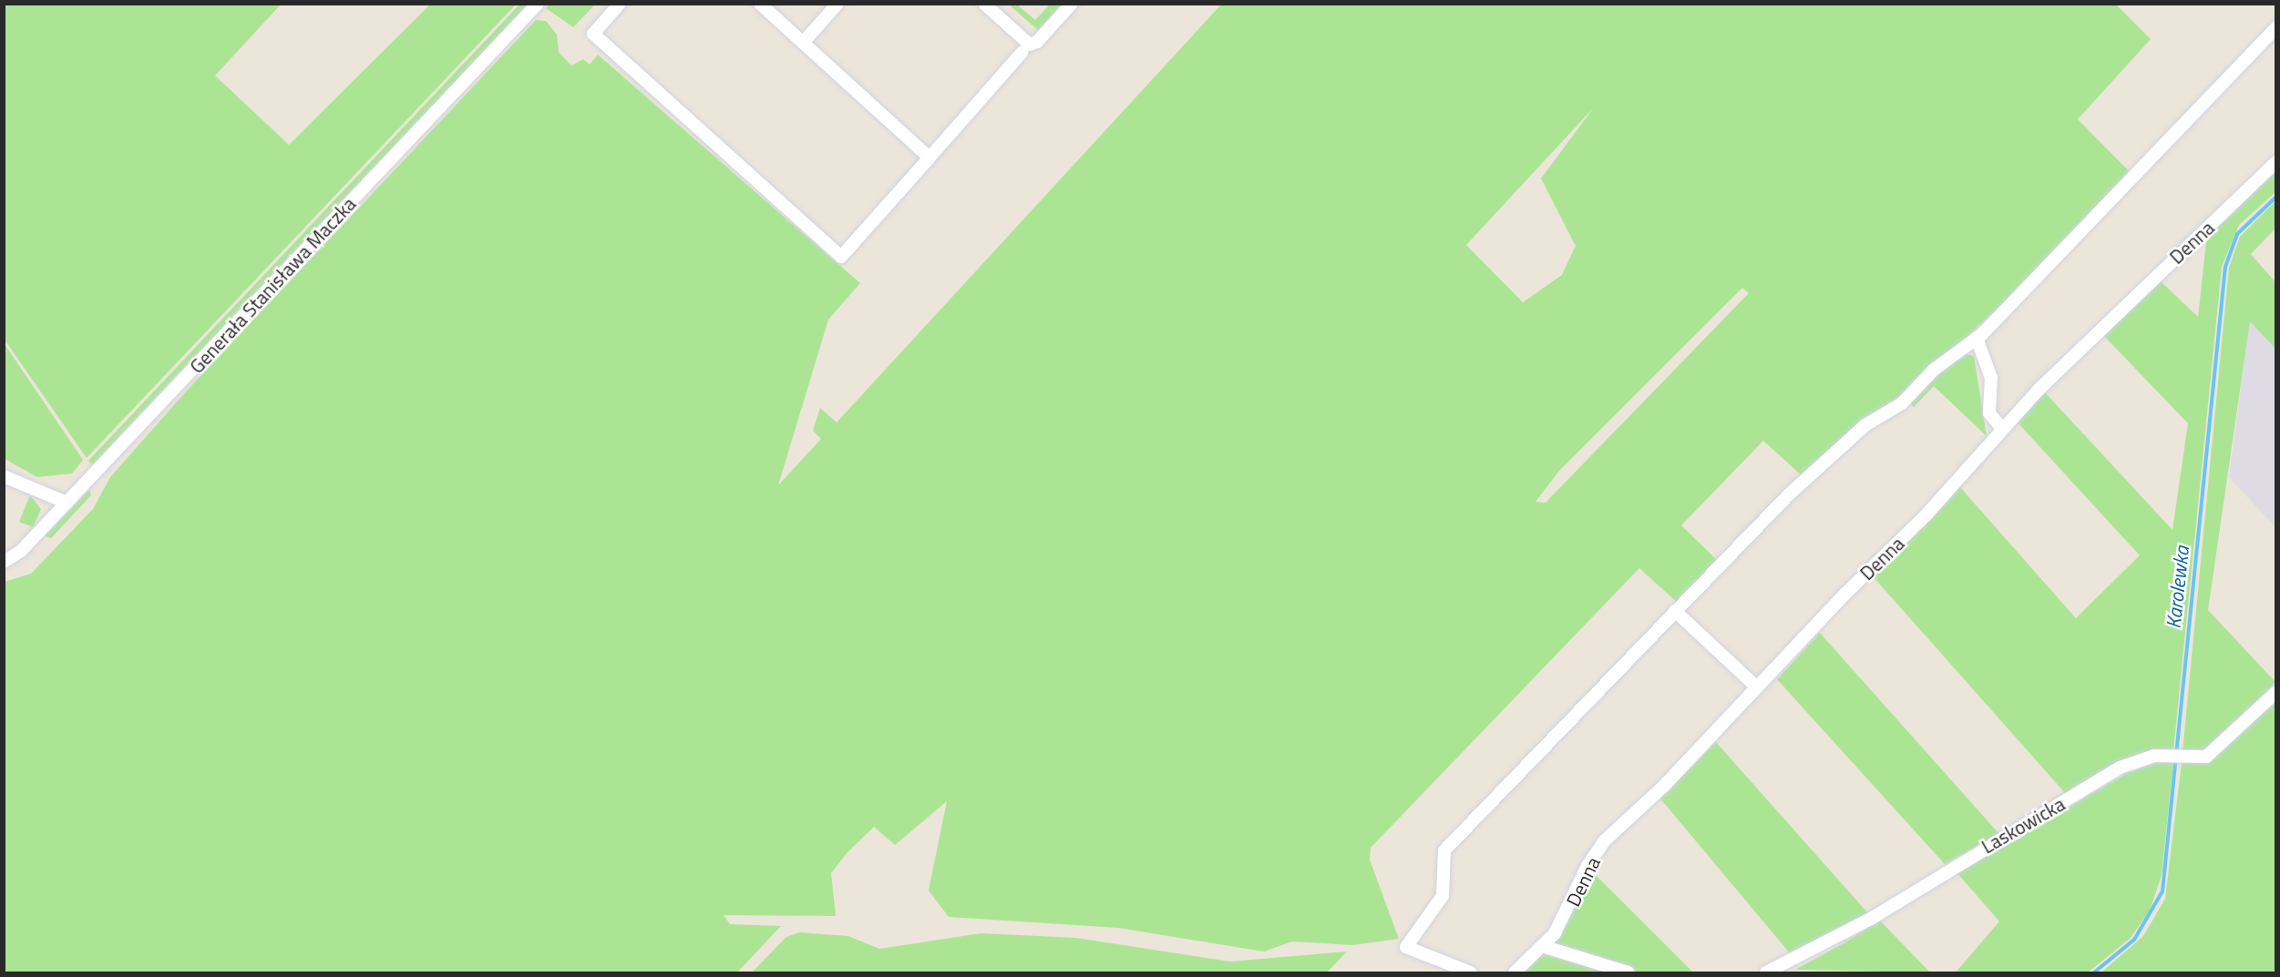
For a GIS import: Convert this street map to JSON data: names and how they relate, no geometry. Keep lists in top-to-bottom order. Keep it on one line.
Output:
{"streets":{"street":["Denna","Generała Stanisława Maczka","Laskowicka"]},"water":["Karolewka"]}
